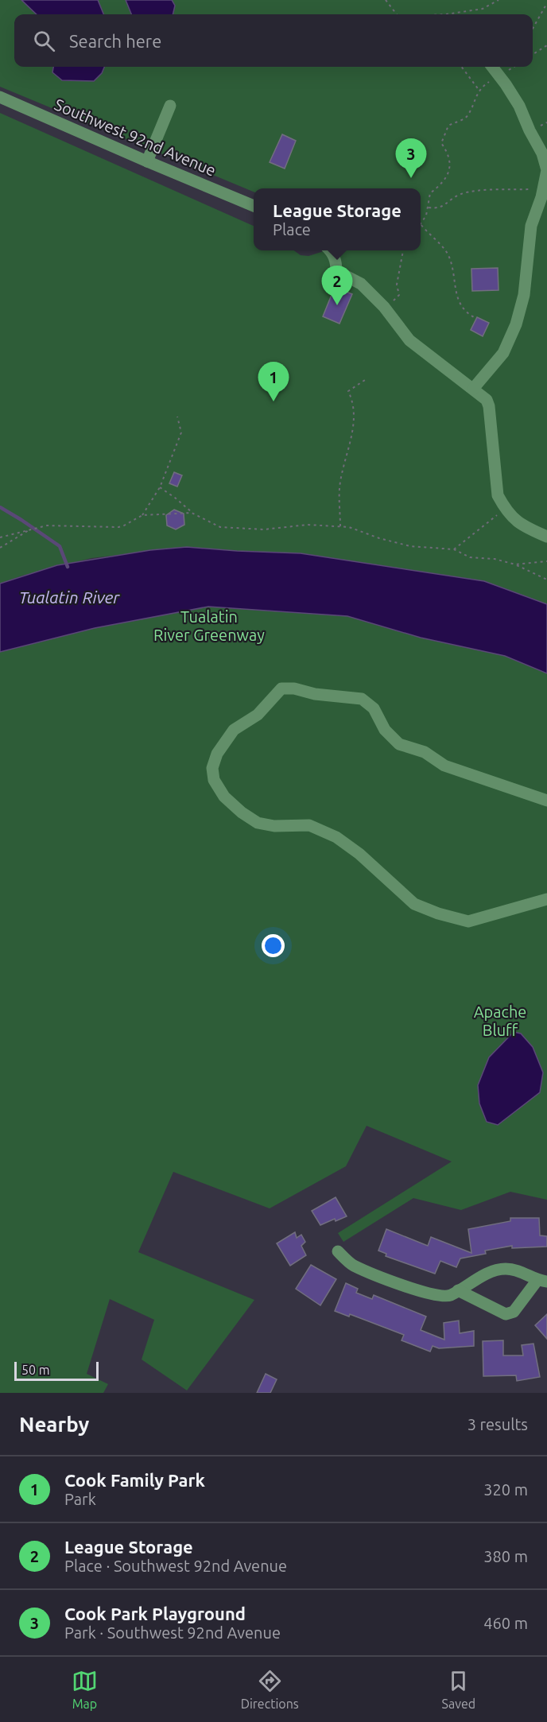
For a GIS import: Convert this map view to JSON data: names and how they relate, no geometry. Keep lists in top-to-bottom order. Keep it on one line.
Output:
{"streets":{"street":["Southwest 92nd Avenue"]},"water":["Tualatin River"],"parks":["Tualatin River Greenway","Apache Bluff"],"scale_bar":"50 m","page":{"search":"Search here","pins":["3","2","1"],"popup":["League Storage","Place"],"scale":"50 m","heading":["Nearby","3 results"],"list":[{"mark":"1","name":"Cook Family Park","note":"Park","value":"320 m"},{"mark":"2","name":"League Storage","note":"Place · Southwest 92nd Avenue","value":"380 m"},{"mark":"3","name":"Cook Park Playground","note":"Park · Southwest 92nd Avenue","value":"460 m"}],"nav":["Map","Directions","Saved"]}}
